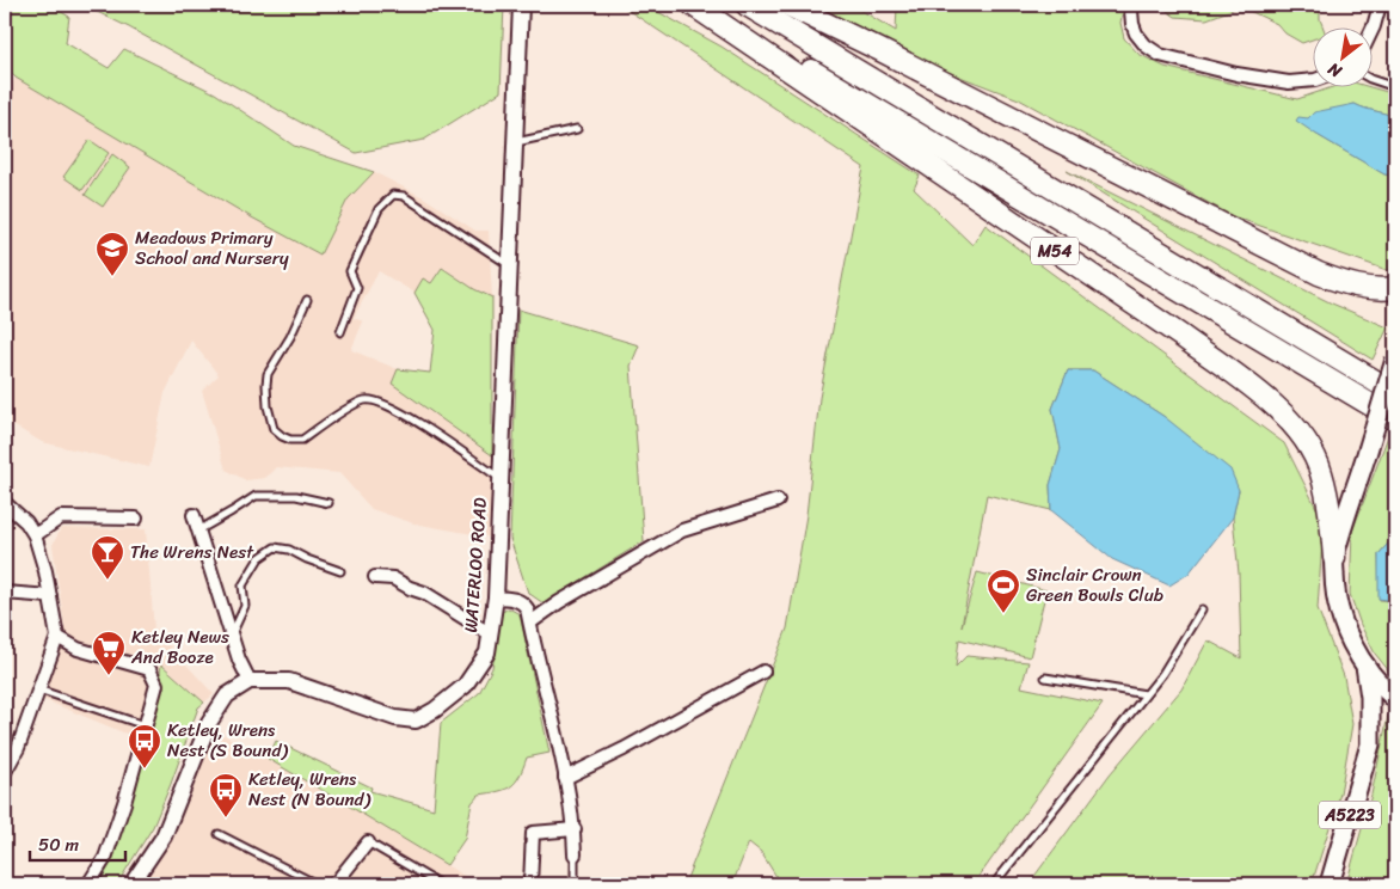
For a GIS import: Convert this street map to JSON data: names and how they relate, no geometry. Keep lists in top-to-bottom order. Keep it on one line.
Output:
{"streets":{"highway":["M54"],"main road":["A5223"],"street":["WATERLOO ROAD"]},"places":{"school or university":["Meadows Primary School and Nursery"],"bar":["The Wrens Nest"],"sports":["Sinclair Crown Green Bowls Club"],"supermarket":["Ketley News And Booze"],"bus stop":["Ketley, Wrens Nest (S Bound)","Ketley, Wrens Nest (N Bound)"]},"scale_bar":"50 m","north":"bottom left"}
